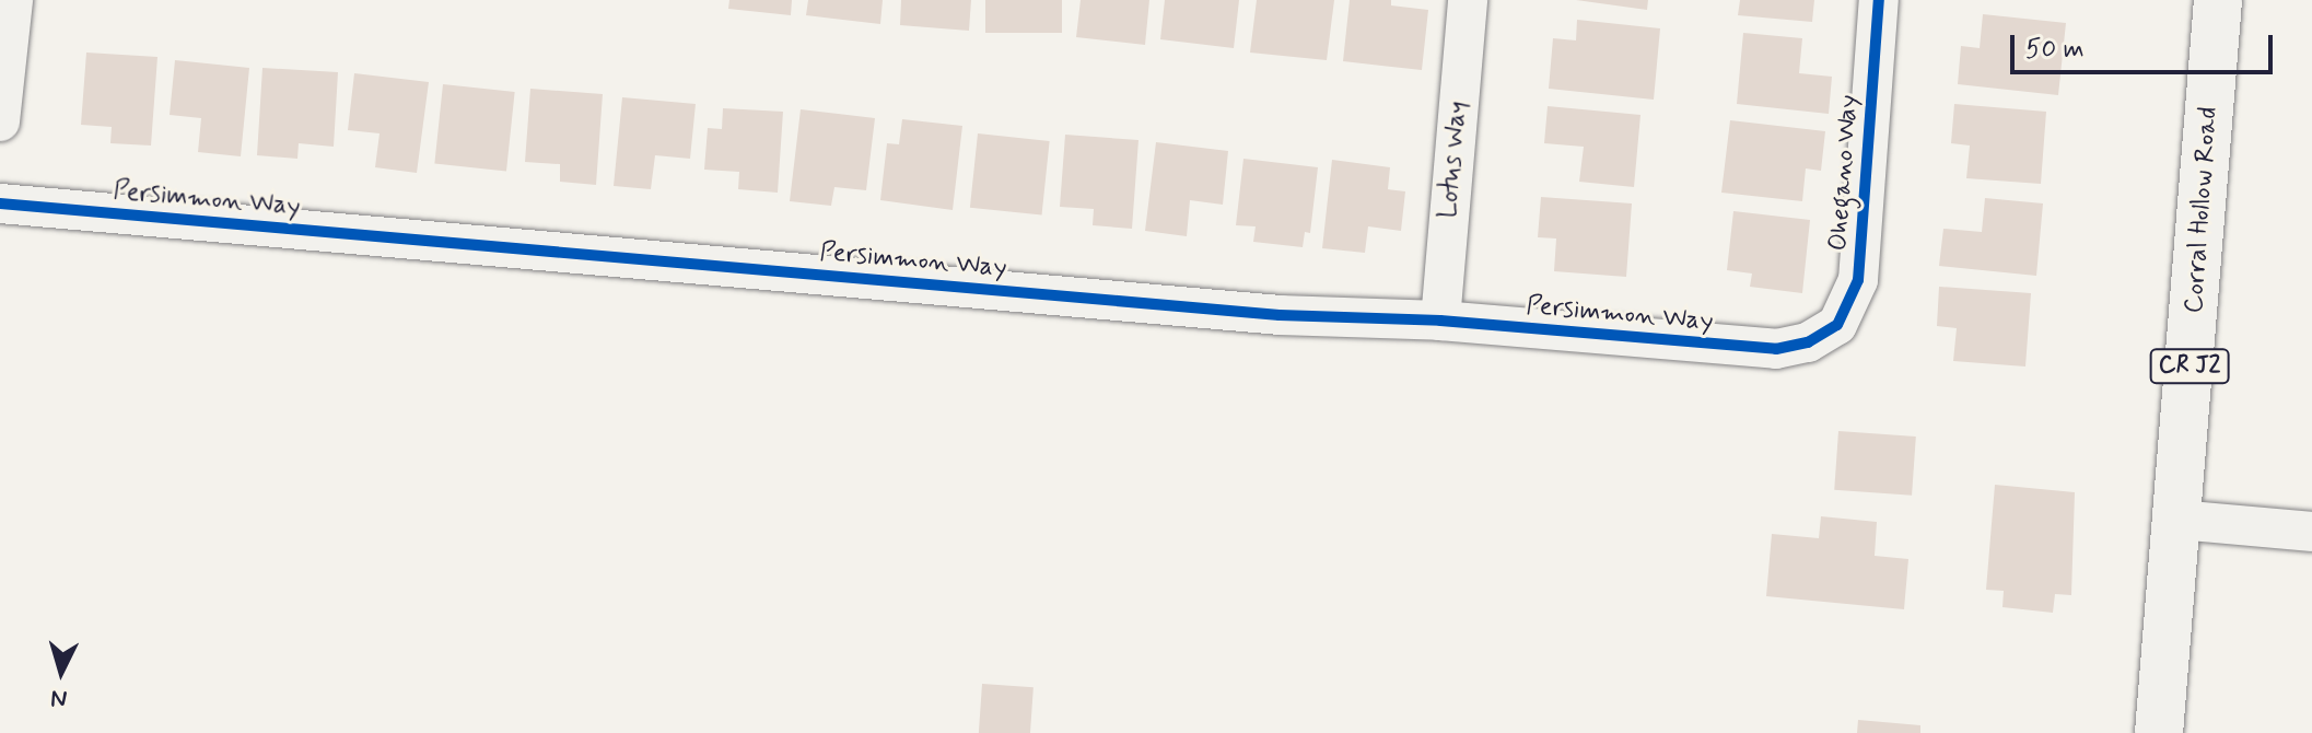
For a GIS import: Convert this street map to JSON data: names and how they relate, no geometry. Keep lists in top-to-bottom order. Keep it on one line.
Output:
{"streets":{"main road":["Corral Hollow Road","CR J2"],"street":["Lotus Way","Ohegano Way","Persimmon Way"]},"crossings":[["Lotus Way","Persimmon Way"],["Ohegano Way","Persimmon Way"]],"scale_bar":"50 m","north":"bottom"}
